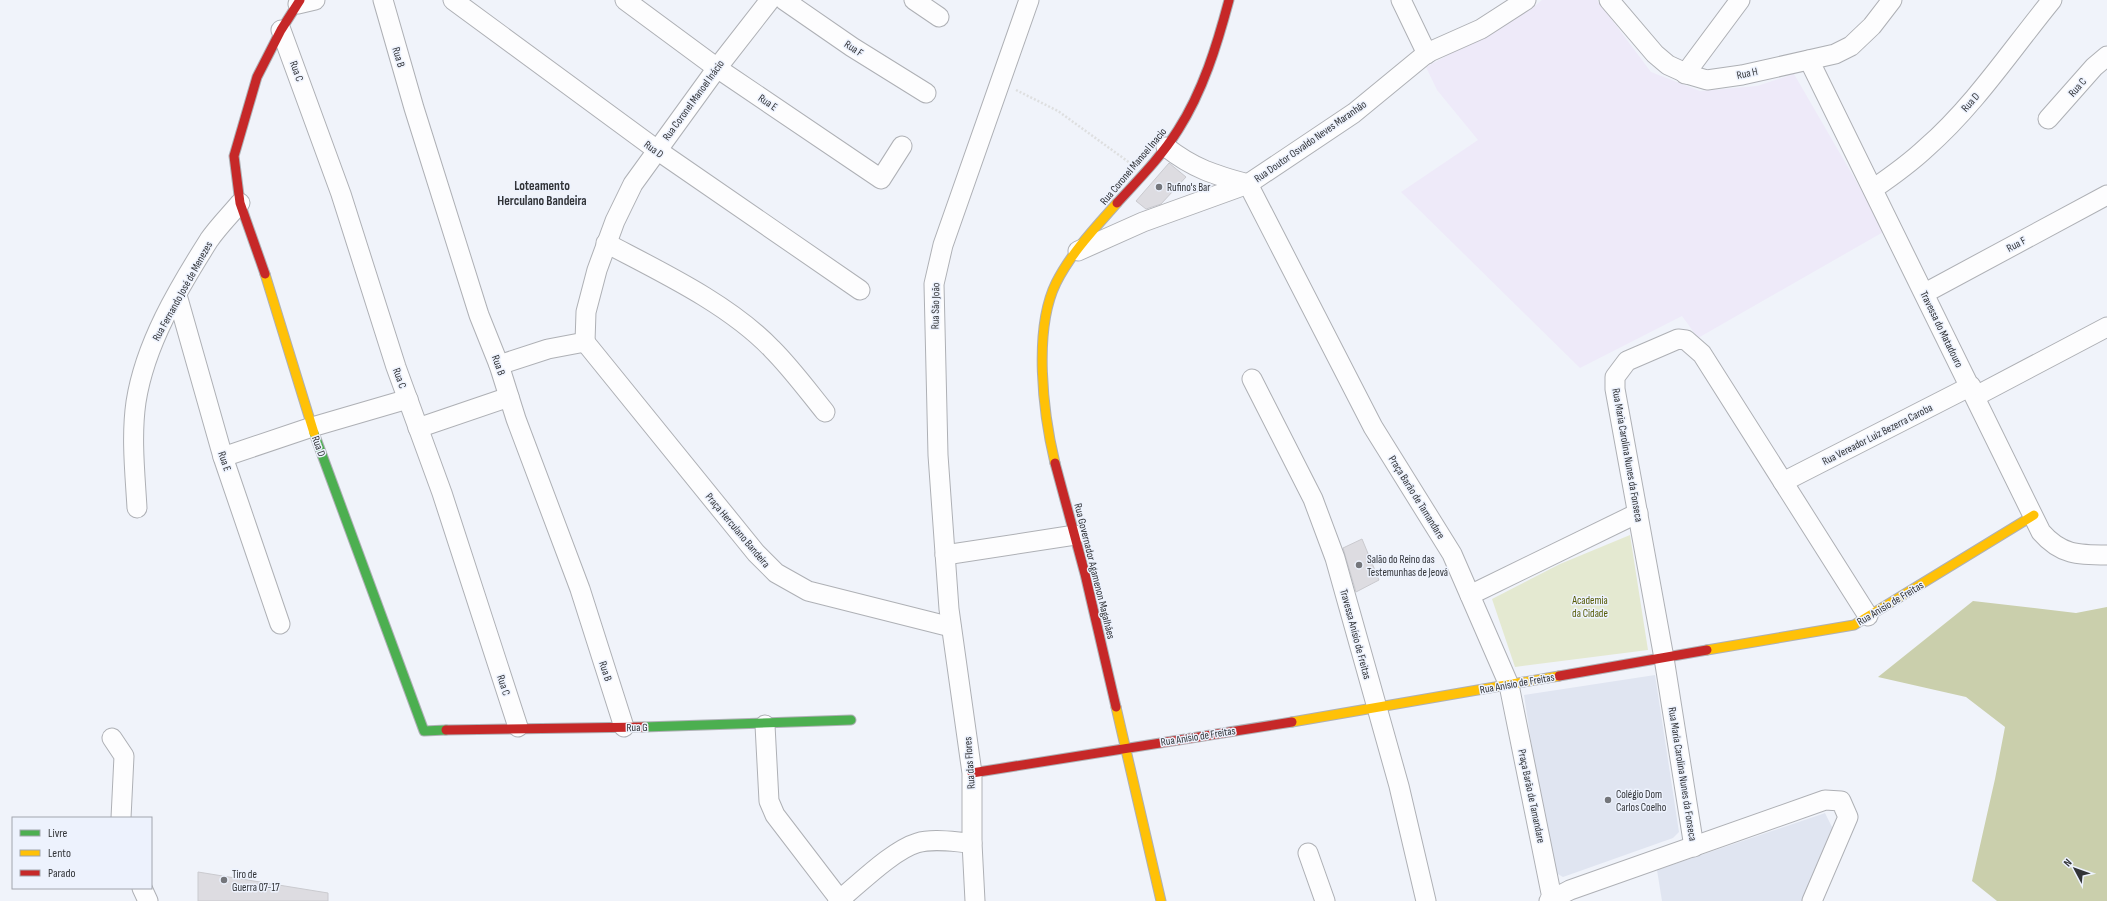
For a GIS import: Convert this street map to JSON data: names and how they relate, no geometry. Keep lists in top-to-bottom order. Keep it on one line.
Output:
{"streets":{"street":["Rua F","Rua B","Rua C","Rua H","Rua Coronel Manoel Inácio","Rua E","Rua D","Rua Doutor Osvaldo Neves Maranhão","Rua Coronel Manoel Inacio","Rua Fernando José de Menezes","Rua São João","Travessa do Matadouro","Rua Vereador Luiz Bezerra Caroba","Rua Maria Carolina Nunes da Fonseca","Praça Barão de Tamandare","Praça Herculano Bandeira","Rua Governador Agamenon Magalhães","Rua Anisio de Freitas","Travessa Anísio de Freitas","Rua G","Rua das Flores"]},"crossings":[["Rua F","Travessa do Matadouro"],["Rua B","Rua G"],["Rua C","Rua D"],["Rua C","Rua G"],["Rua H","Travessa do Matadouro"],["Rua Coronel Manoel Inácio","Rua E"],["Rua Coronel Manoel Inácio","Rua D"],["Rua Coronel Manoel Inácio","Praça Herculano Bandeira"],["Rua E","Rua Fernando José de Menezes"],["Rua D","Rua Fernando José de Menezes"],["Rua D","Travessa do Matadouro"],["Rua D","Rua G"],["Rua Doutor Osvaldo Neves Maranhão","Rua Coronel Manoel Inacio"],["Rua Doutor Osvaldo Neves Maranhão","Praça Barão de Tamandare"],["Rua Doutor Osvaldo Neves Maranhão","Rua Governador Agamenon Magalhães"],["Rua Coronel Manoel Inacio","Rua Governador Agamenon Magalhães"],["Rua São João","Praça Herculano Bandeira"],["Rua São João","Rua das Flores"],["Travessa do Matadouro","Rua Vereador Luiz Bezerra Caroba"],["Travessa do Matadouro","Rua Anisio de Freitas"],["Rua Vereador Luiz Bezerra Caroba","Rua Maria Carolina Nunes da Fonseca"],["Rua Maria Carolina Nunes da Fonseca","Rua Anisio de Freitas"],["Praça Barão de Tamandare","Rua Anisio de Freitas"],["Praça Herculano Bandeira","Rua das Flores"],["Rua Governador Agamenon Magalhães","Rua Anisio de Freitas"],["Rua Anisio de Freitas","Travessa Anísio de Freitas"],["Rua Anisio de Freitas","Rua das Flores"]],"districts":["Loteamento Herculano Bandeira"],"parks":["Academia da Cidade"],"places":["Rufino's Bar","Salão do Reino das Testemunhas de Jeová","Colégio Dom Carlos Coelho","Tiro de Guerra 07-17"],"legend":["Livre","Lento","Parado"],"north":"top left"}
